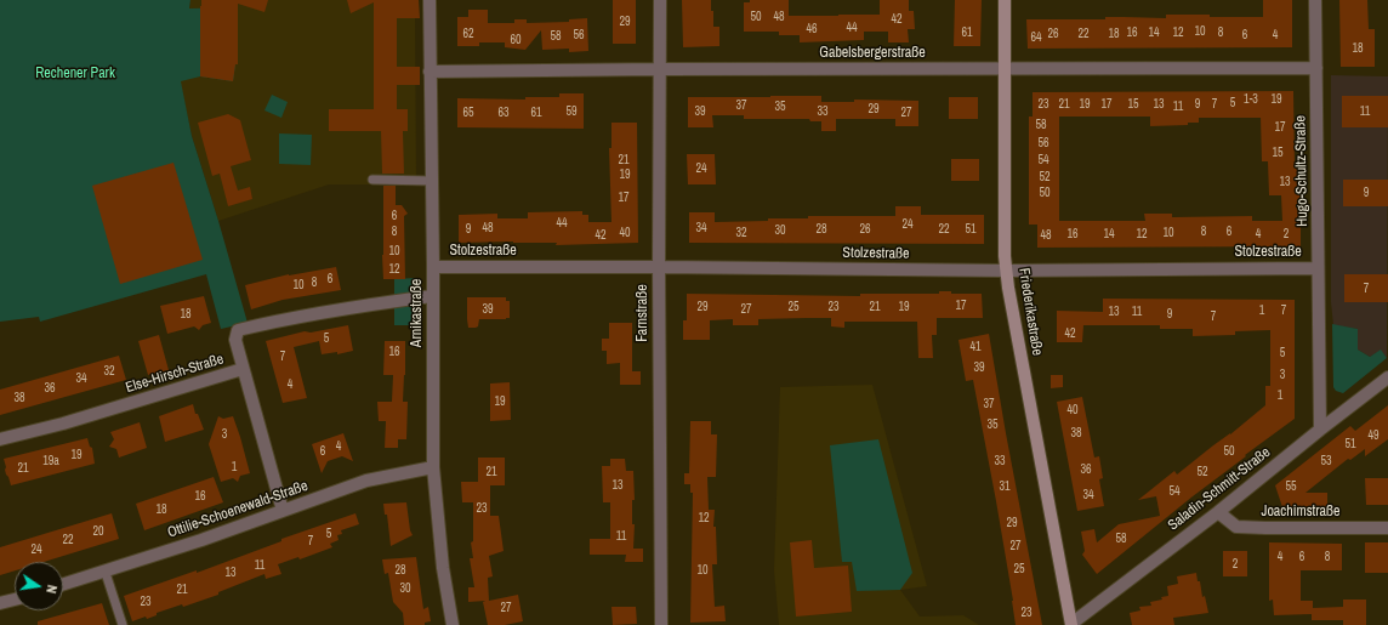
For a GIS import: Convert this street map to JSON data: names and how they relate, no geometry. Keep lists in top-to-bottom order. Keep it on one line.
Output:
{"streets":{"street":["Gabelsbergerstraße","Hugo-Schultz-Straße","Stolzestraße","Friederikastraße","Arnikastraße","Farnstraße","Else-Hirsch-Straße","Saladin-Schmitt-Straße","Ottilie-Schoenewald-Straße","Joachimstraße"]},"crossings":[["Gabelsbergerstraße","Hugo-Schultz-Straße"],["Gabelsbergerstraße","Friederikastraße"],["Gabelsbergerstraße","Arnikastraße"],["Gabelsbergerstraße","Farnstraße"],["Hugo-Schultz-Straße","Stolzestraße"],["Hugo-Schultz-Straße","Saladin-Schmitt-Straße"],["Stolzestraße","Friederikastraße"],["Stolzestraße","Arnikastraße"],["Stolzestraße","Farnstraße"],["Friederikastraße","Saladin-Schmitt-Straße"],["Arnikastraße","Else-Hirsch-Straße"],["Arnikastraße","Ottilie-Schoenewald-Straße"],["Saladin-Schmitt-Straße","Joachimstraße"]],"parks":["Rechener Park"],"house_numbers":["50","48","42","29","44","46","10","61","16","14","12","8","62","26","22","18","56","6","4","58","64","60","18","1-3","19","5","23","21","19","17","15","13","9","7","37","35","11","29","59","39","33","11","65","63","61","27","58","17","56","15","21","54","24","19","52","13","50","9","17","6","44","24","48","34","9","28","26","22","51","30","8","8","6","40","32","10","16","14","12","4","2","42","48","10","12","6","8","10","7","17","29","25","23","21","19","39","27","1","7","13","11","18","9","7","42","5","41","16","5","7","39","32","3","34","4","36","1","38","19","37","40","35","38","3","49","51","4","6","50","19","19a","33","53","1","21","36","21","52","13","31","55","54","34","16","23","18","12","29","20","5","11","58","22","7","27","24","4","6","8","2","11","25","28","10","13","30","21","23","27","23"],"north":"right"}
